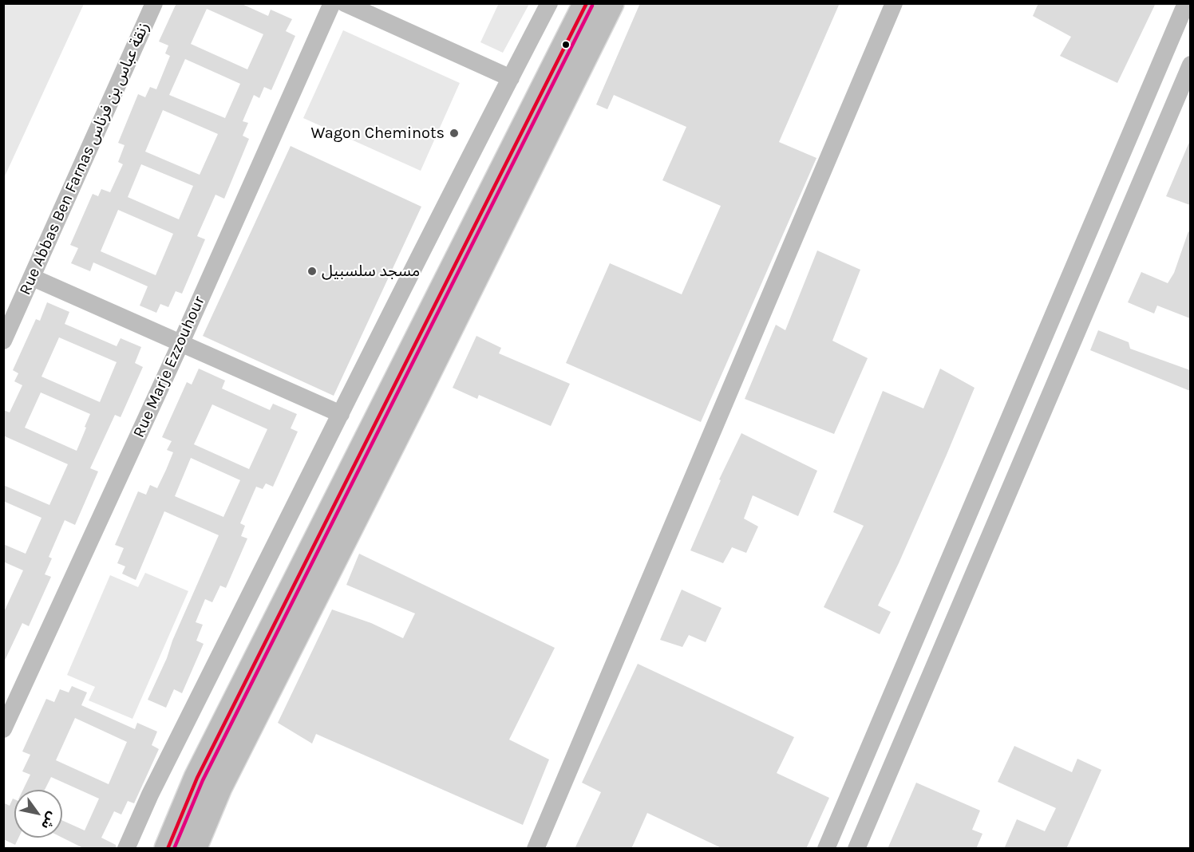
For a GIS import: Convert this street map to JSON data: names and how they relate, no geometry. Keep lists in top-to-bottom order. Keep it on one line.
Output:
{"streets":{"street":["Rue Abbas Ben Farnas زنقة عباس بن فرناس","Rue Marje Ezzouhour"]},"places":["Wagon Cheminots","مسجد سلسبيل"],"north":"bottom right"}
